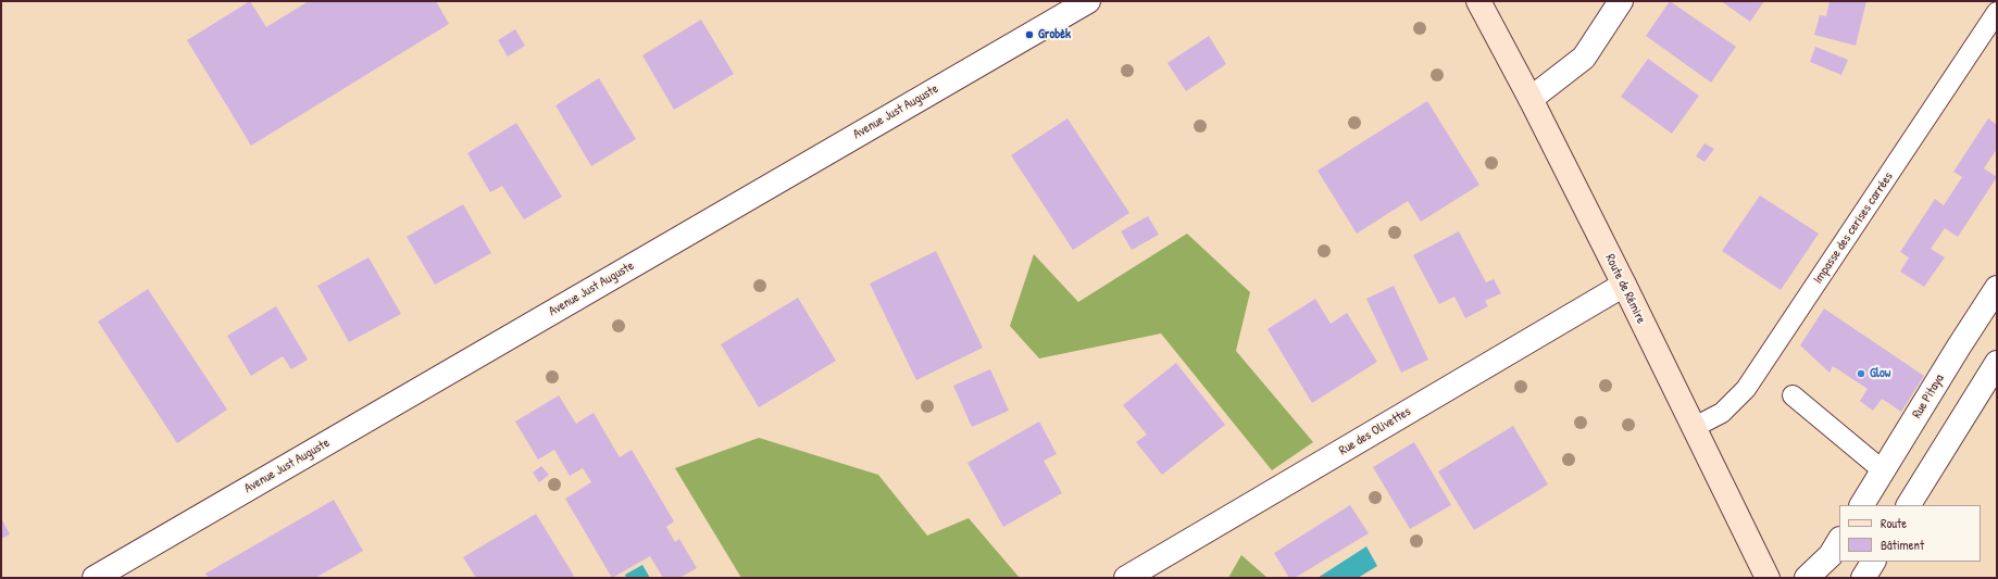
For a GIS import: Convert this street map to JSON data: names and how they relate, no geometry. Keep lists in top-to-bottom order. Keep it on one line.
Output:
{"streets":{"main road":["Route de Rémire"],"street":["Avenue Just Auguste","Rue Pitaya","Rue des Olivettes"],"lane":["Impasse des cerises carrées"]},"crossings":[["Impasse des cerises carrées","Route de Rémire"],["Route de Rémire","Rue des Olivettes"]],"places":["Grobèk","Glow"],"legend":["Route","Bâtiment"]}
